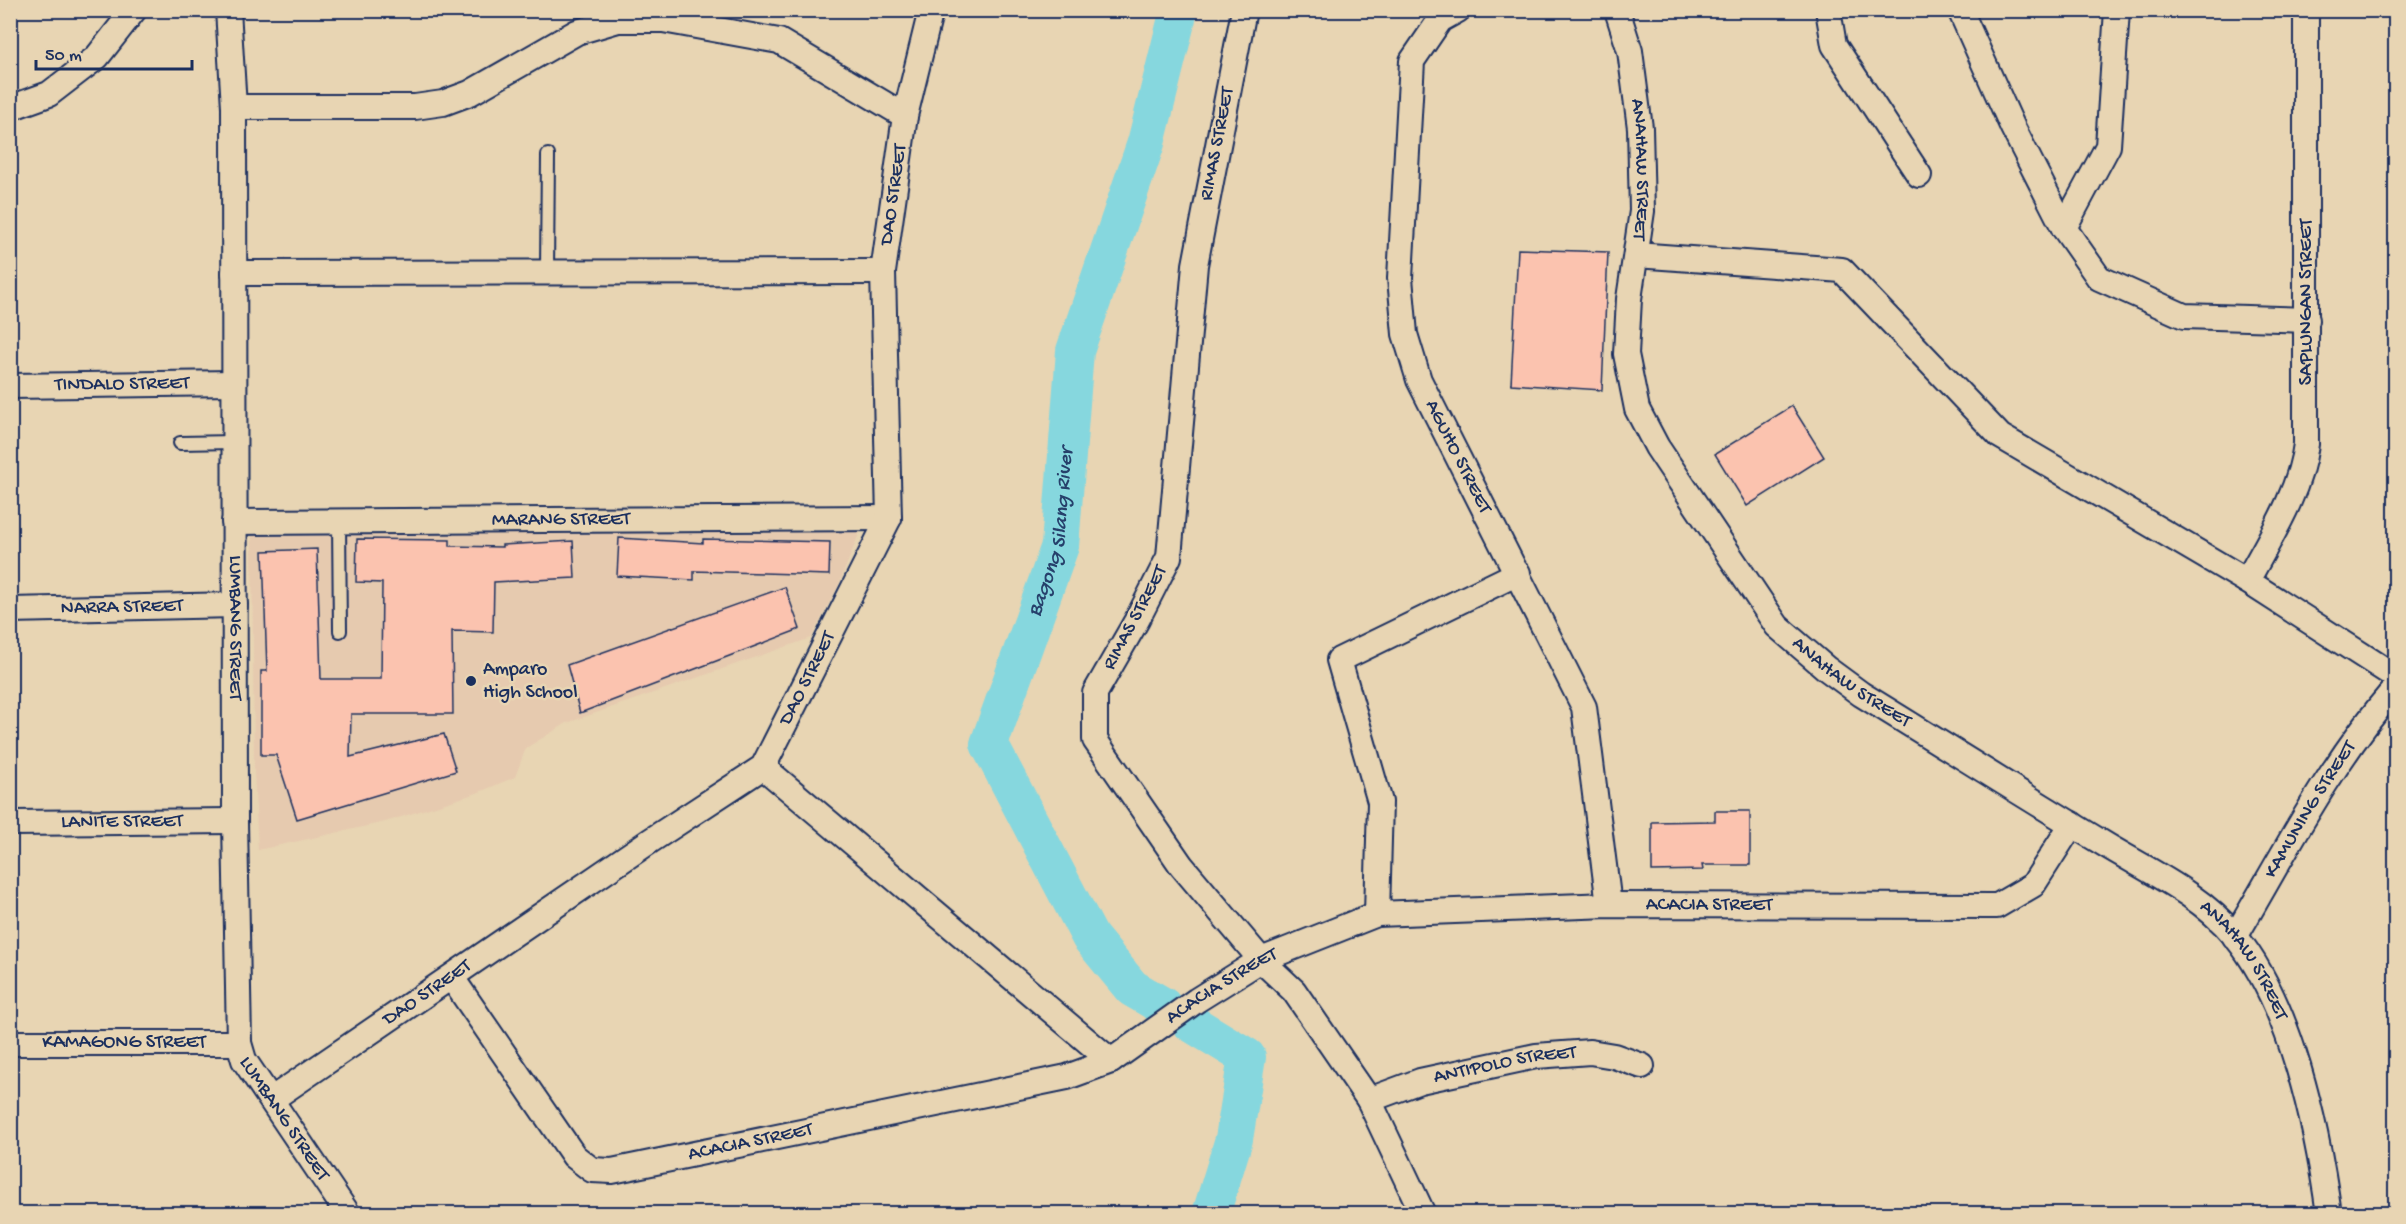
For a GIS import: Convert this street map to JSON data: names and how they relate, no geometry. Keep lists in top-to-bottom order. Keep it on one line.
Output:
{"streets":{"street":["RIMAS STREET","ANAHAW STREET","DAO STREET","SAPLUNGAN STREET","TINDALO STREET","AGUHO STREET","MARANG STREET","NARRA STREET","LUMBANG STREET","KAMUNING STREET","LANITE STREET","ACACIA STREET","KAMAGONG STREET","ANTIPOLO STREET"]},"crossings":[["RIMAS STREET","ACACIA STREET"],["RIMAS STREET","ANTIPOLO STREET"],["ANAHAW STREET","KAMUNING STREET"],["ANAHAW STREET","ACACIA STREET"],["DAO STREET","MARANG STREET"],["DAO STREET","LUMBANG STREET"],["DAO STREET","ACACIA STREET"],["TINDALO STREET","LUMBANG STREET"],["AGUHO STREET","ACACIA STREET"],["MARANG STREET","LUMBANG STREET"],["NARRA STREET","LUMBANG STREET"],["LUMBANG STREET","LANITE STREET"],["LUMBANG STREET","KAMAGONG STREET"]],"water":["Bagong Silang River"],"places":["Amparo High School"],"scale_bar":"50 m"}
